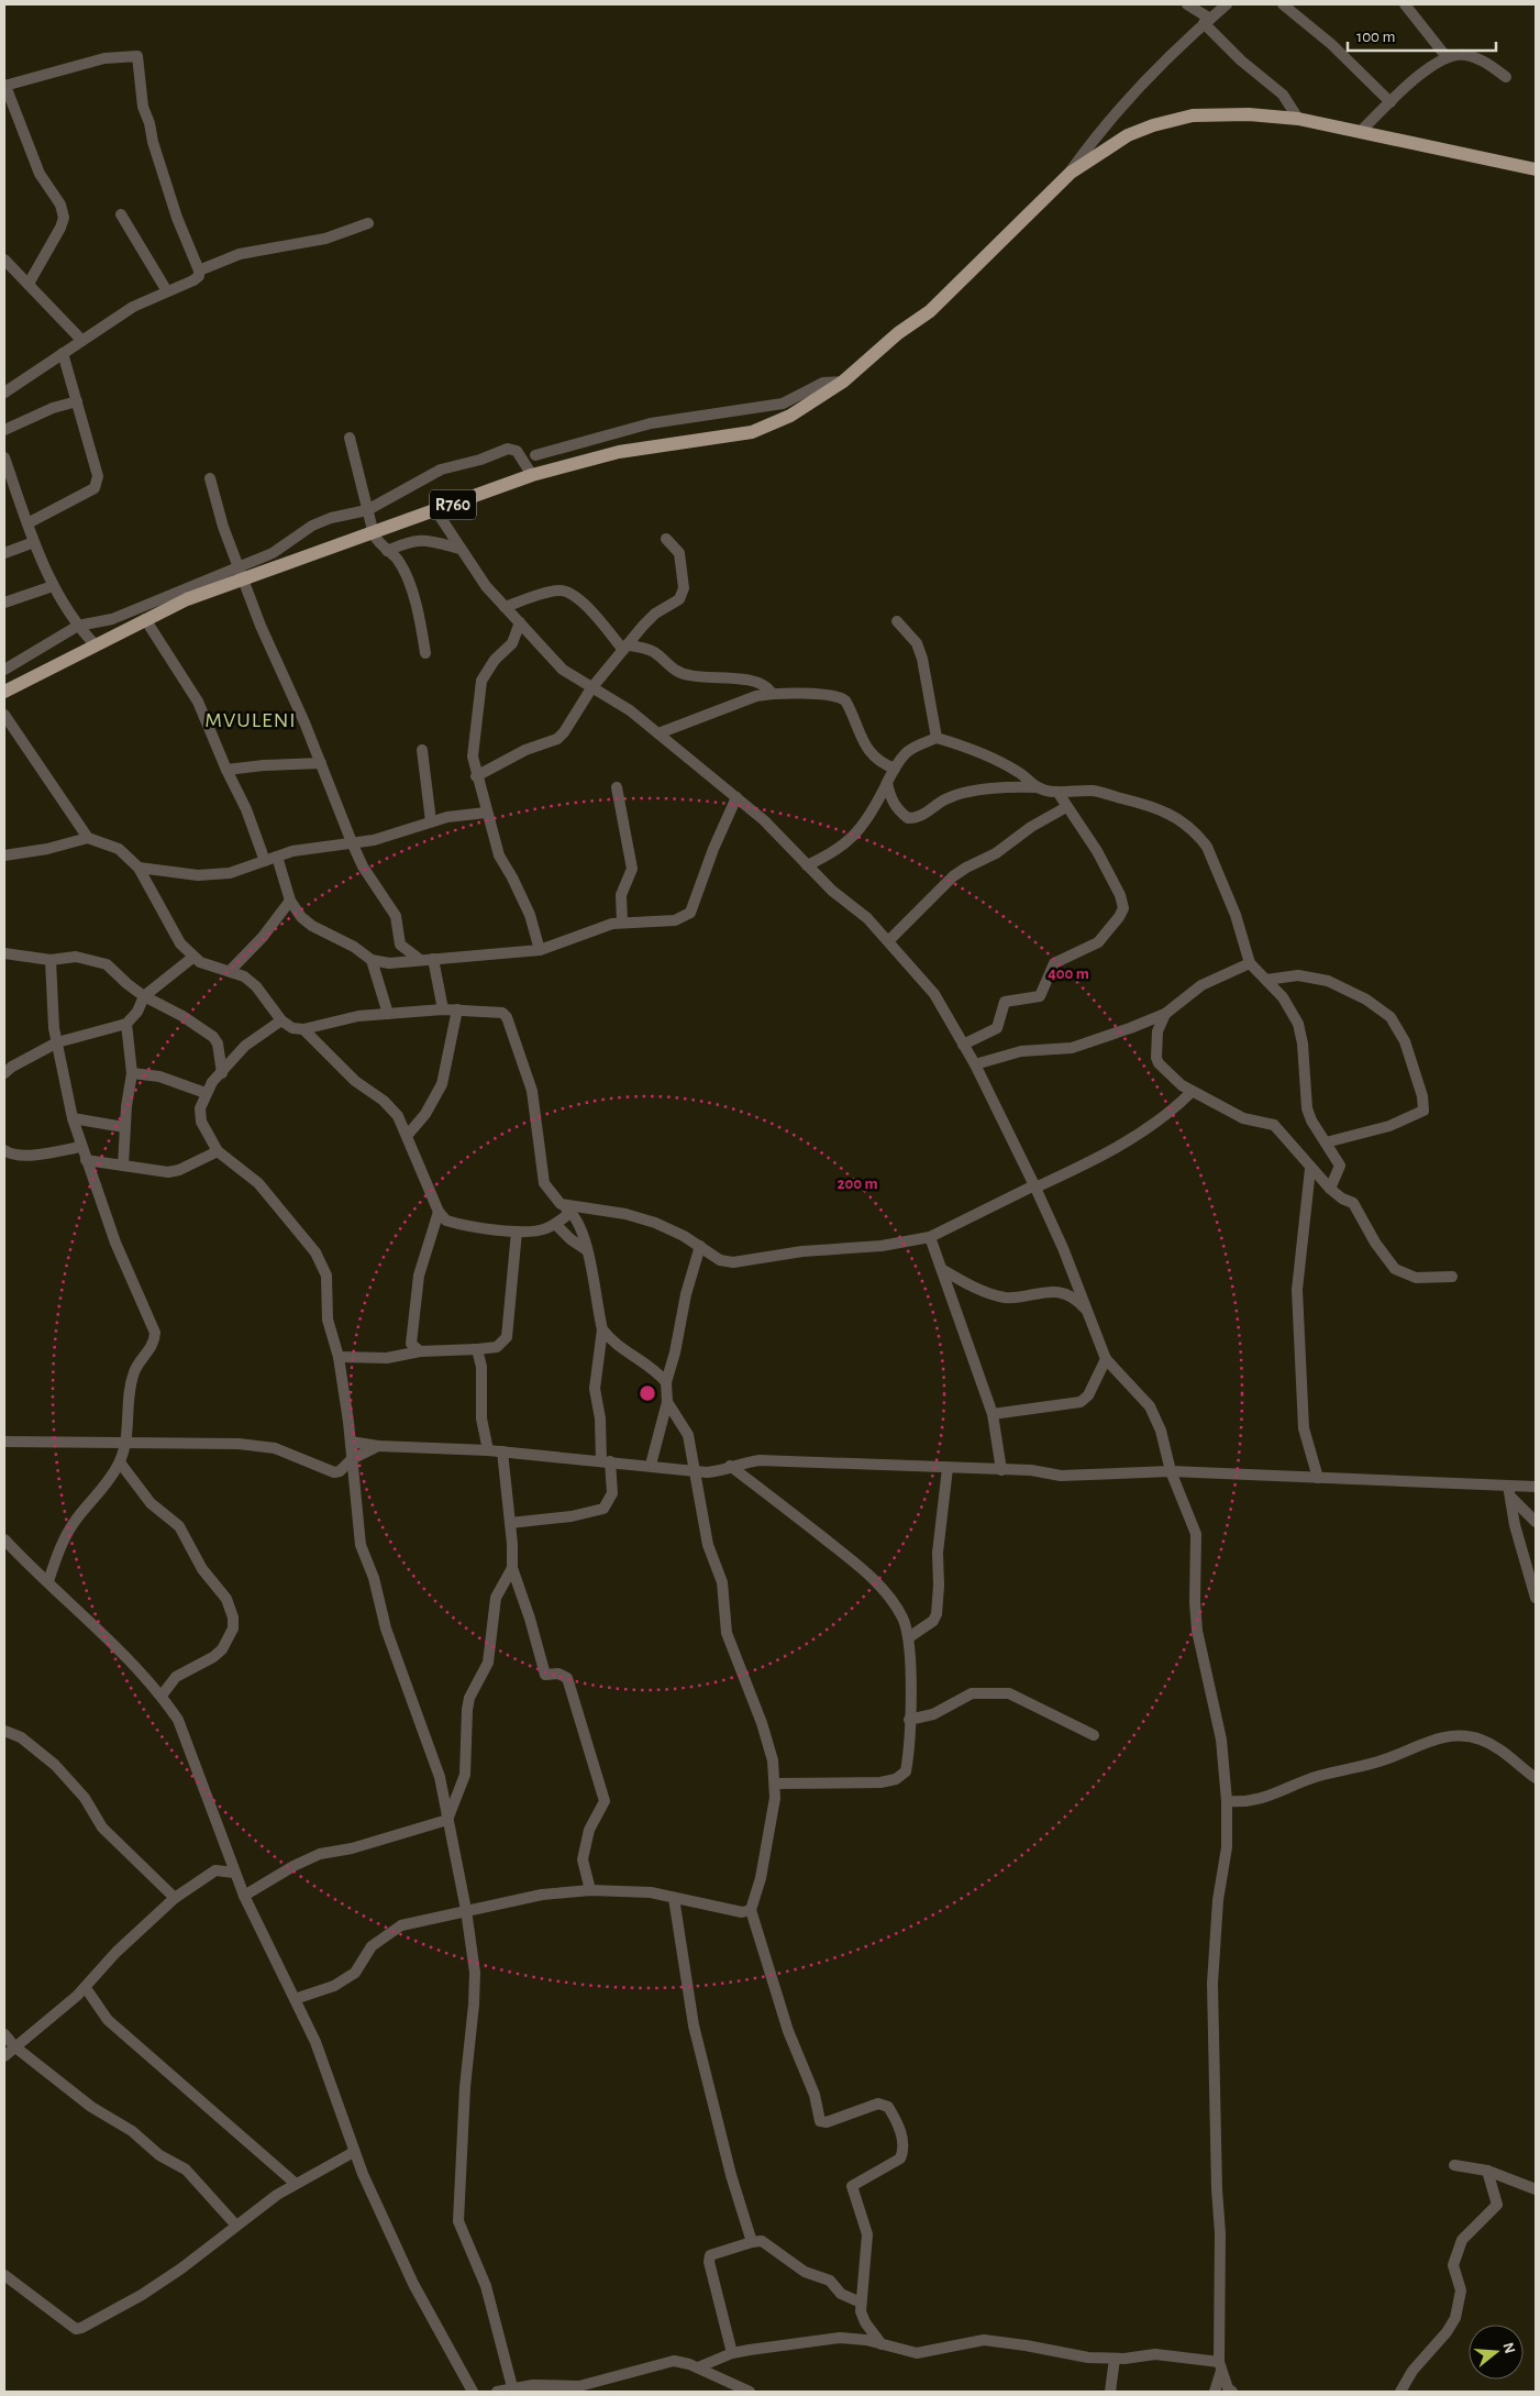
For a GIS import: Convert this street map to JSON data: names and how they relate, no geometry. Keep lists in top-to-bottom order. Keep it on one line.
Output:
{"streets":{"main road":["R760"]},"districts":["MVULENI"],"scale_bar":"100 m","north":"right","rings":["400 m","200 m"]}
